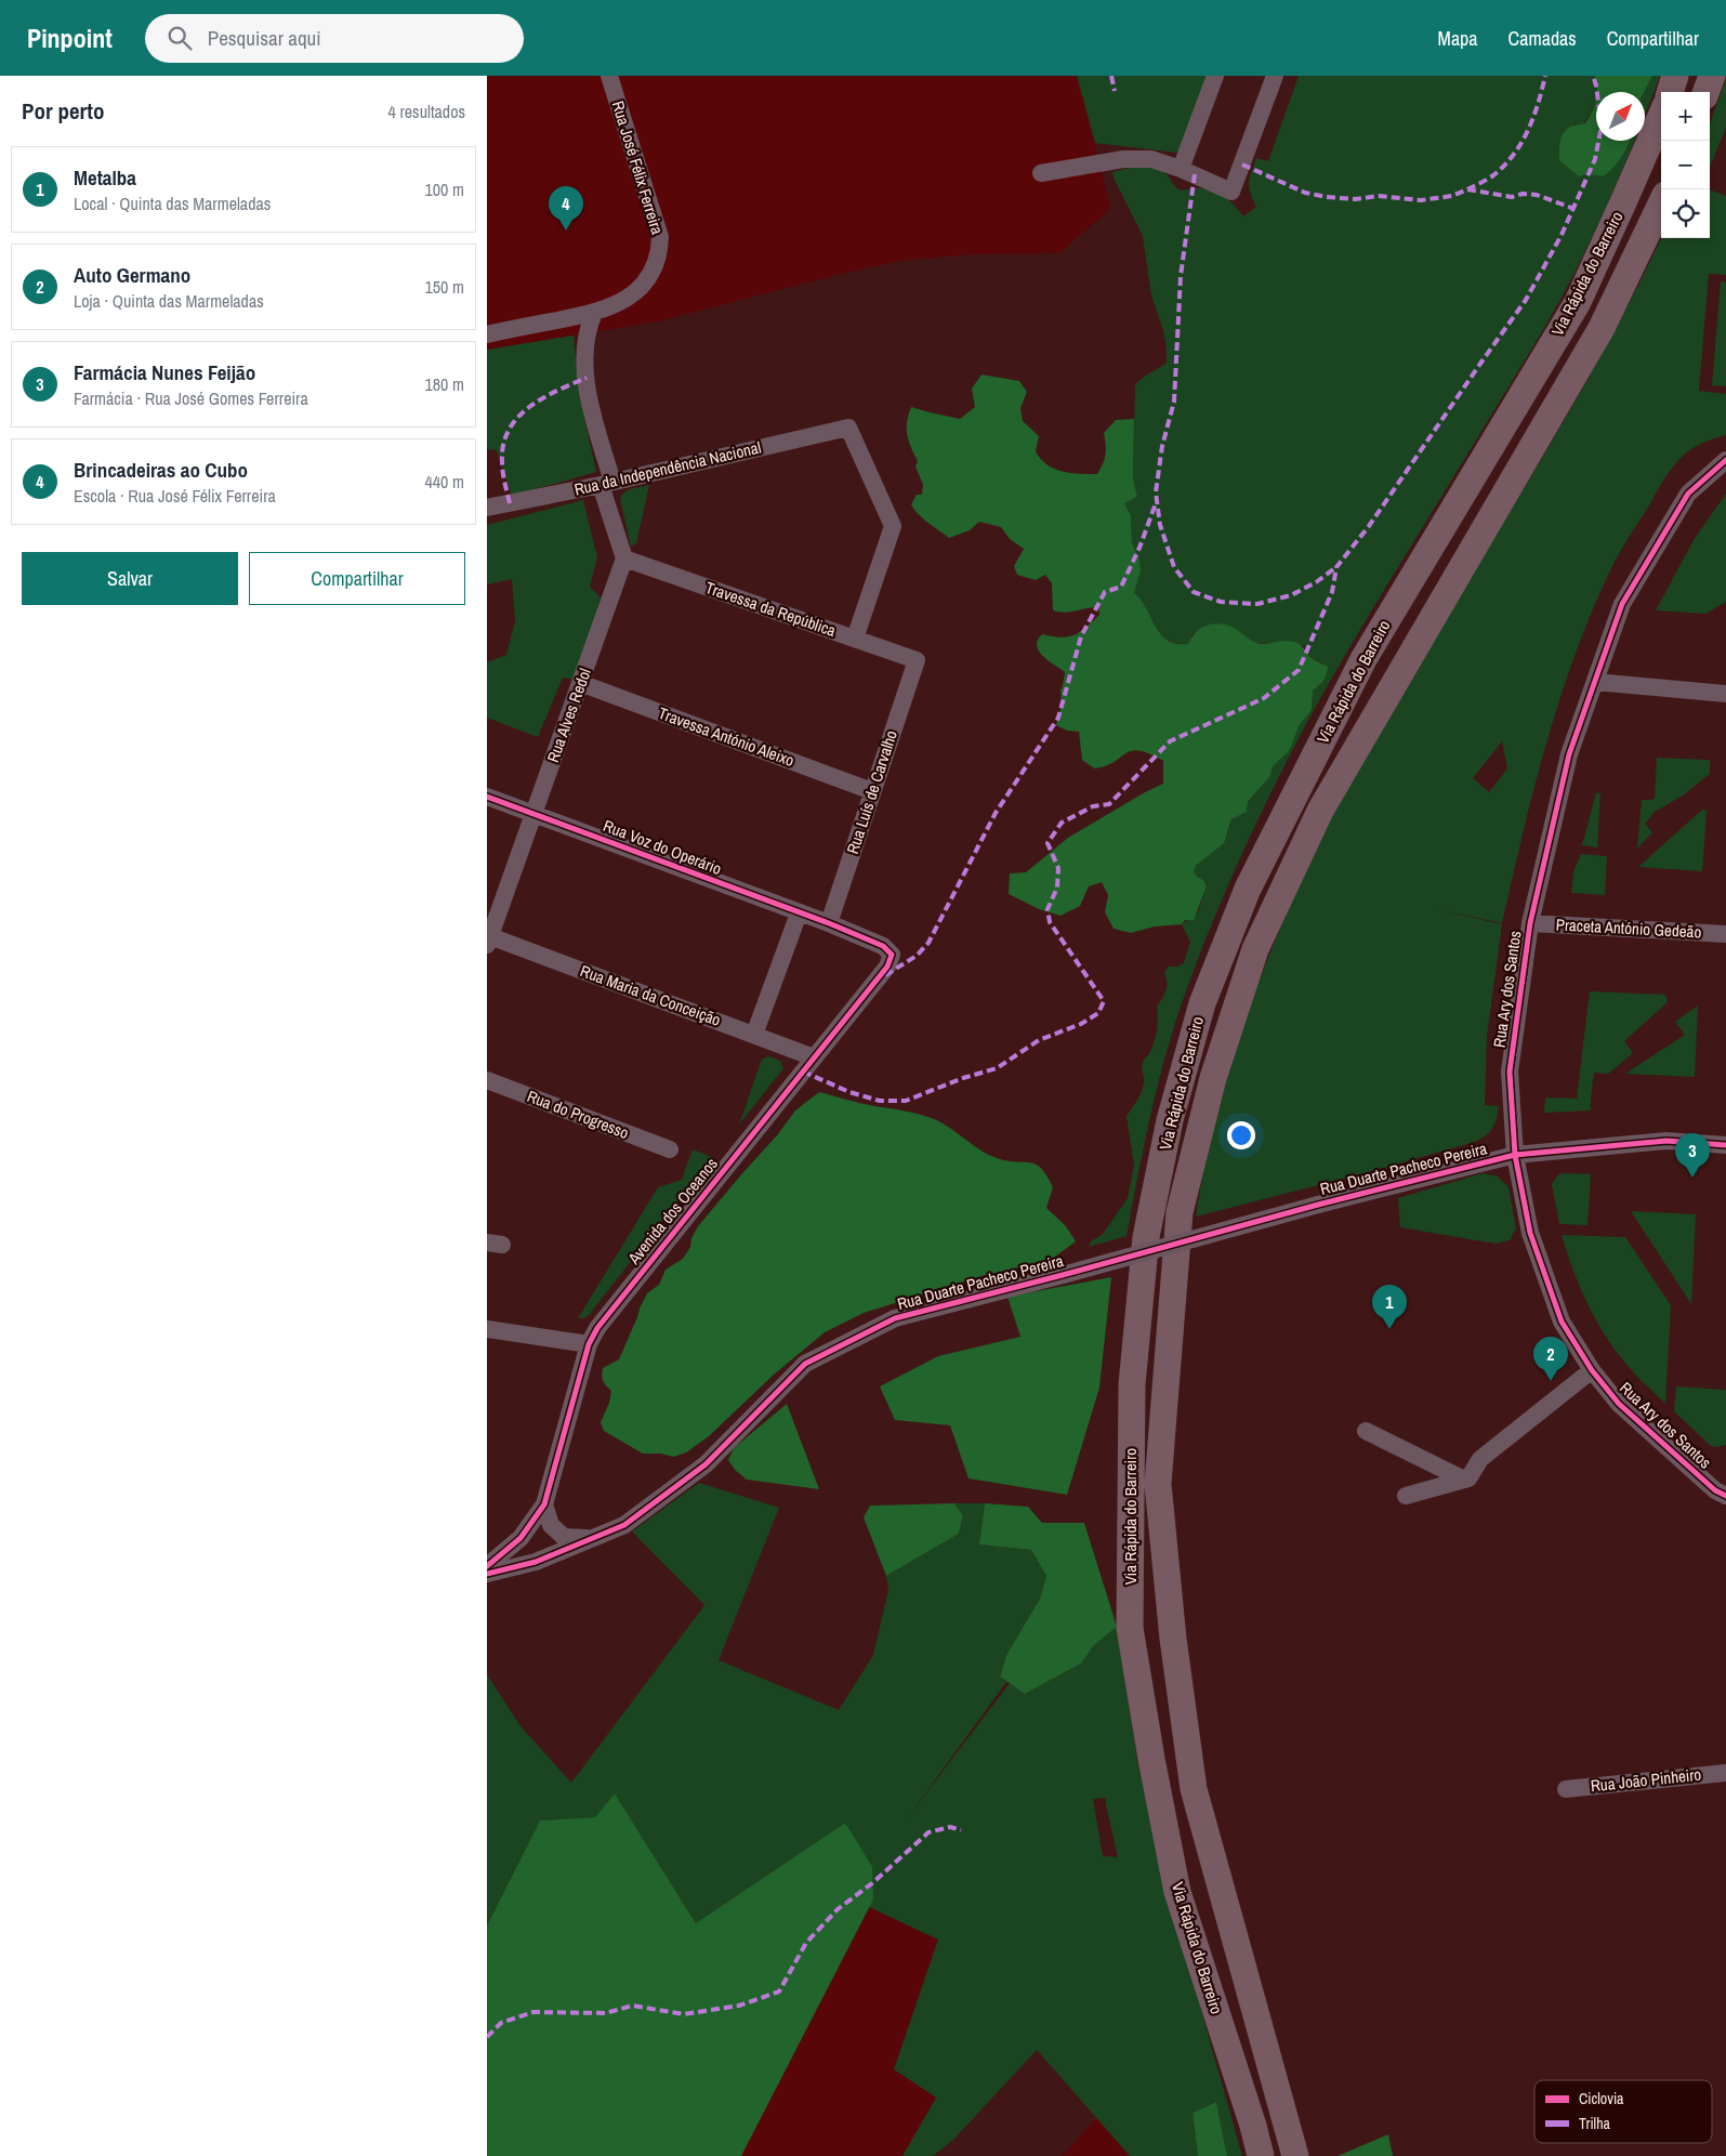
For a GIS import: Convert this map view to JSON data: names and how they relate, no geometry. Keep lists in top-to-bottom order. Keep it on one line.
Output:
{"streets":{"highway":["Via Rápida do Barreiro"],"street":["Rua José Félix Ferreira","Rua da Independência Nacional","Travessa da República","Rua Alves Redol","Travessa António Aleixo","Rua Luís de Carvalho","Rua Voz do Operário","Praceta António Gedeão","Rua Ary dos Santos","Rua Maria da Conceição","Rua do Progresso","Rua Duarte Pacheco Pereira","Avenida dos Oceanos","Rua João Pinheiro"]},"crossings":[["Rua da Independência Nacional","Travessa da República"],["Travessa da República","Rua Alves Redol"],["Travessa da República","Rua Luís de Carvalho"],["Rua Alves Redol","Travessa António Aleixo"],["Rua Alves Redol","Rua Voz do Operário"],["Rua Alves Redol","Rua Maria da Conceição"],["Travessa António Aleixo","Rua Luís de Carvalho"],["Rua Luís de Carvalho","Rua Voz do Operário"],["Rua Luís de Carvalho","Avenida dos Oceanos"],["Rua Voz do Operário","Avenida dos Oceanos"],["Praceta António Gedeão","Rua Ary dos Santos"],["Rua Ary dos Santos","Rua Duarte Pacheco Pereira"],["Rua Maria da Conceição","Avenida dos Oceanos"]],"legend":["Ciclovia","Trilha"],"north":"top right","page":{"header":"Pinpoint","search":"Pesquisar aqui","nav":["Mapa","Camadas","Compartilhar"],"heading":["Por perto","4 resultados"],"map_buttons":["+","−"],"list":[{"mark":"1","name":"Metalba","note":"Local · Quinta das Marmeladas","value":"100 m"},{"mark":"2","name":"Auto Germano","note":"Loja · Quinta das Marmeladas","value":"150 m"},{"mark":"3","name":"Farmácia Nunes Feijão","note":"Farmácia · Rua José Gomes Ferreira","value":"180 m"},{"mark":"4","name":"Brincadeiras ao Cubo","note":"Escola · Rua José Félix Ferreira","value":"440 m"}],"pins":["4","3","1","2"],"buttons":["Salvar","Compartilhar"]}}
